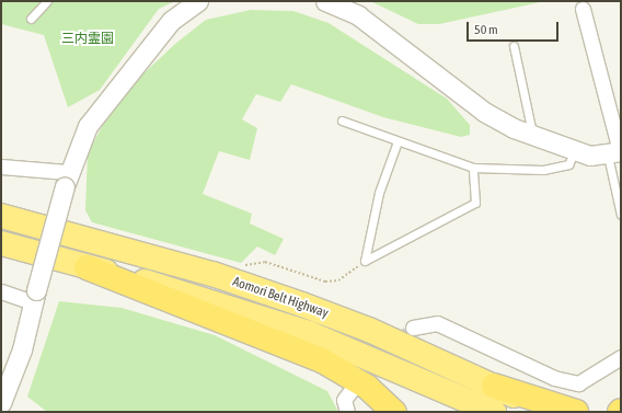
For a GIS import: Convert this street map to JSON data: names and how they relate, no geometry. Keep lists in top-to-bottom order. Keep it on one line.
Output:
{"streets":{"highway":["Aomori Belt Highway"]},"parks":["三内霊園"],"scale_bar":"50 m"}
